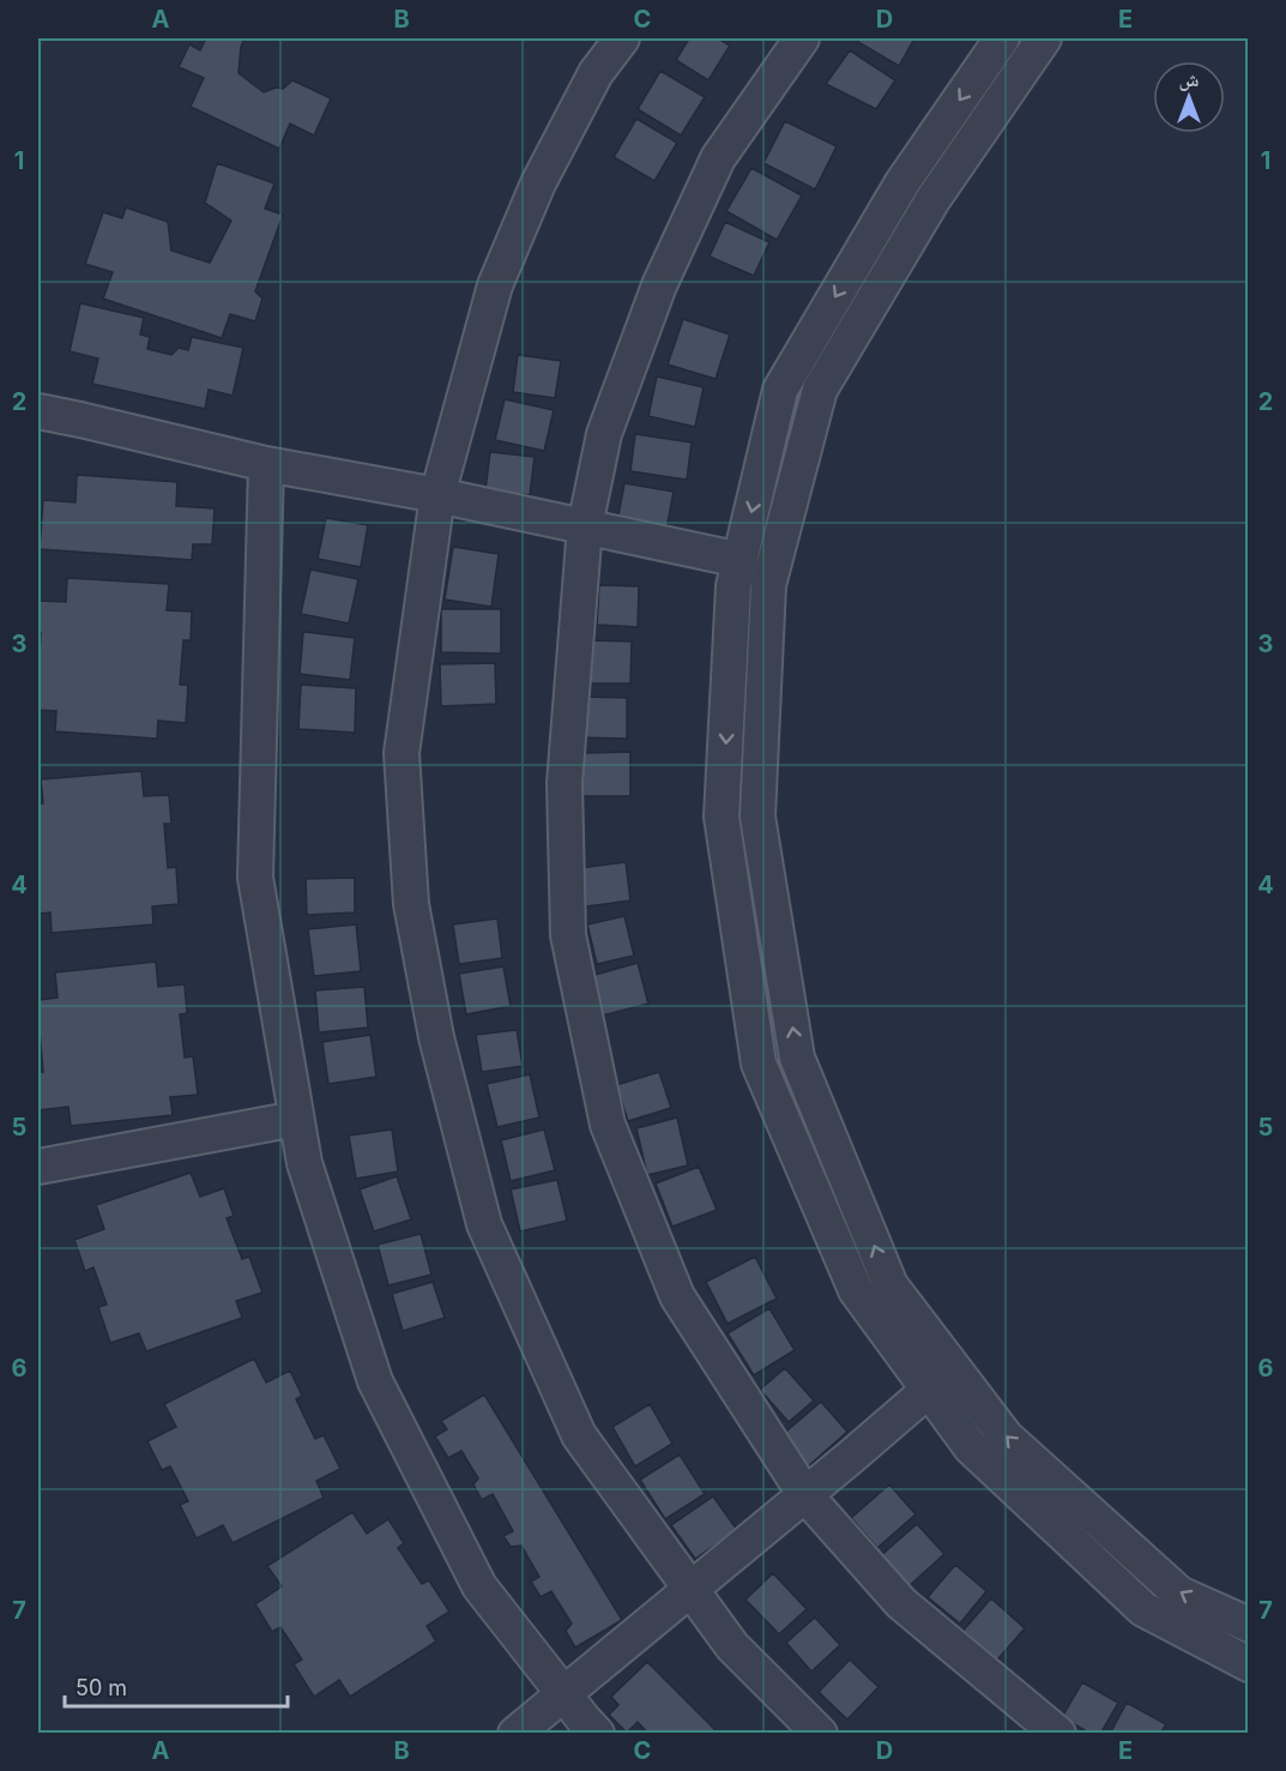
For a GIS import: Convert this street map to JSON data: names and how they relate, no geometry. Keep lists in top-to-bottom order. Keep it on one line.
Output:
{"scale_bar":"50 m","north":"top","grid":{"columns":["A","B","C","D","E"],"rows":["1","2","3","4","5","6","7"]}}
